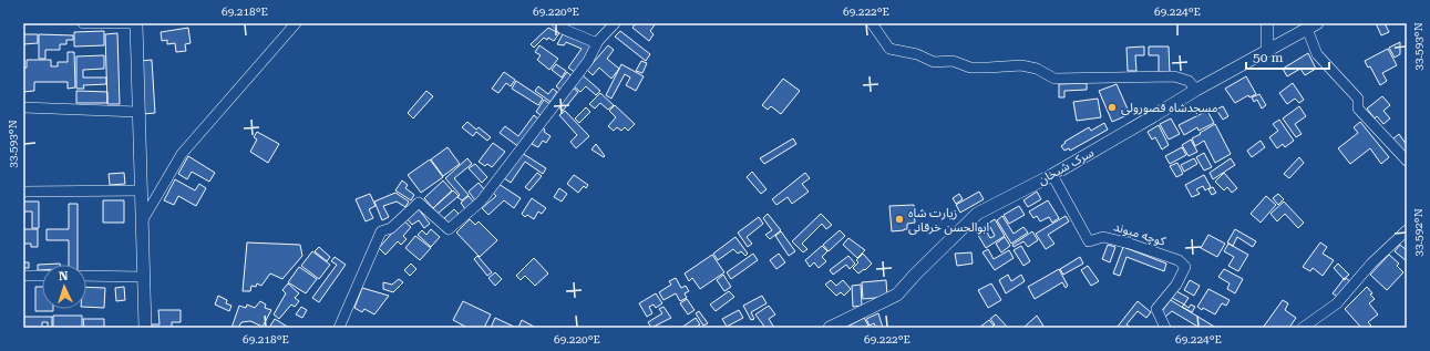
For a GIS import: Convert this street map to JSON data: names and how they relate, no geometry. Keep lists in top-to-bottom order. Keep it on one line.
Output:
{"streets":{"street":["سرک شیخان","کوچه میوند"]},"crossings":[["سرک شیخان","کوچه میوند"]],"places":["مسجدشاه قصورولی","زیارت شاه ابوالحسن خرقانی"],"scale_bar":"50 m","north":"top","coordinates":["69.218°E","69.220°E","69.222°E","69.224°E","33.593°N","33.592°N"]}
